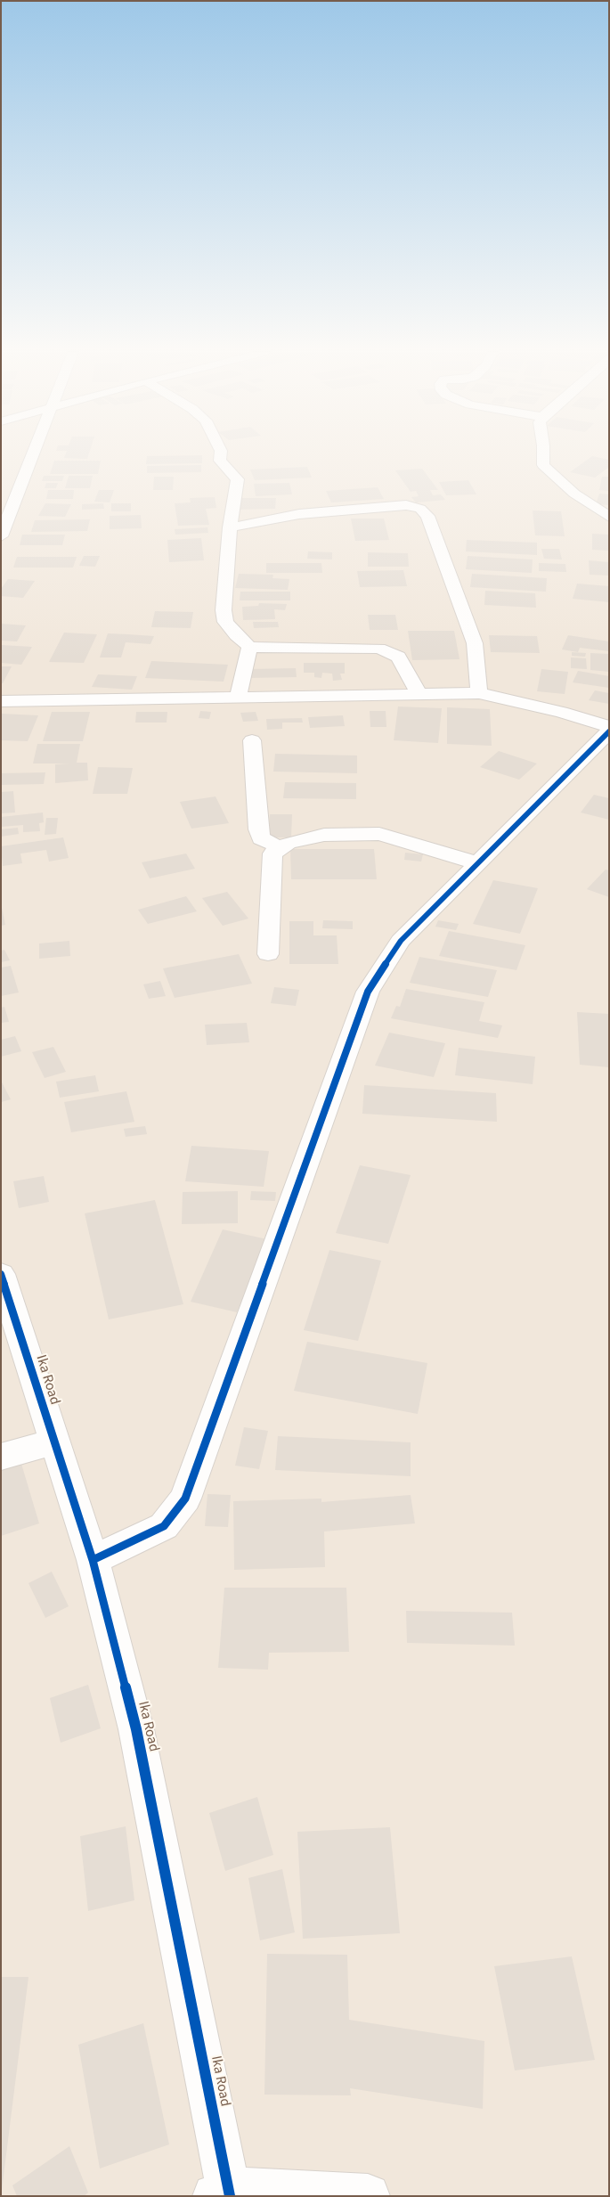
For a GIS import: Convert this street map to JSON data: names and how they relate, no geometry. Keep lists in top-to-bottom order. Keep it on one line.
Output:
{"streets":{"street":["Ika Road"]}}
